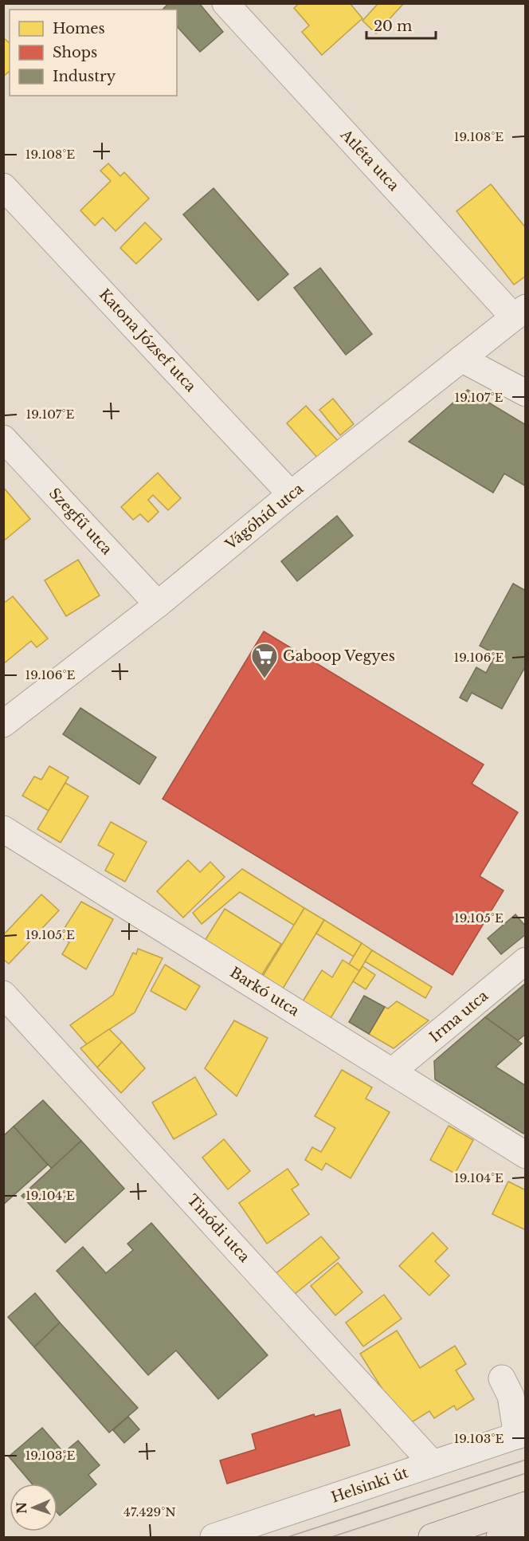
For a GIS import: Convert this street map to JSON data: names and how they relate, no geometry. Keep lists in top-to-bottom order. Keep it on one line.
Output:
{"streets":{"street":["Atléta utca","Katona József utca","Vágóhíd utca","Szegfű utca","Barkó utca","Irma utca","Tinódi utca","Helsinki út"]},"crossings":[["Atléta utca","Vágóhíd utca"],["Katona József utca","Vágóhíd utca"],["Vágóhíd utca","Szegfű utca"],["Barkó utca","Irma utca"],["Tinódi utca","Helsinki út"]],"places":{"supermarket":["Gaboop Vegyes"]},"legend":["Homes","Shops","Industry"],"scale_bar":"20 m","north":"left","coordinates":["19.108°E","19.107°E","19.106°E","19.105°E","19.104°E","19.103°E","47.429°N"]}
